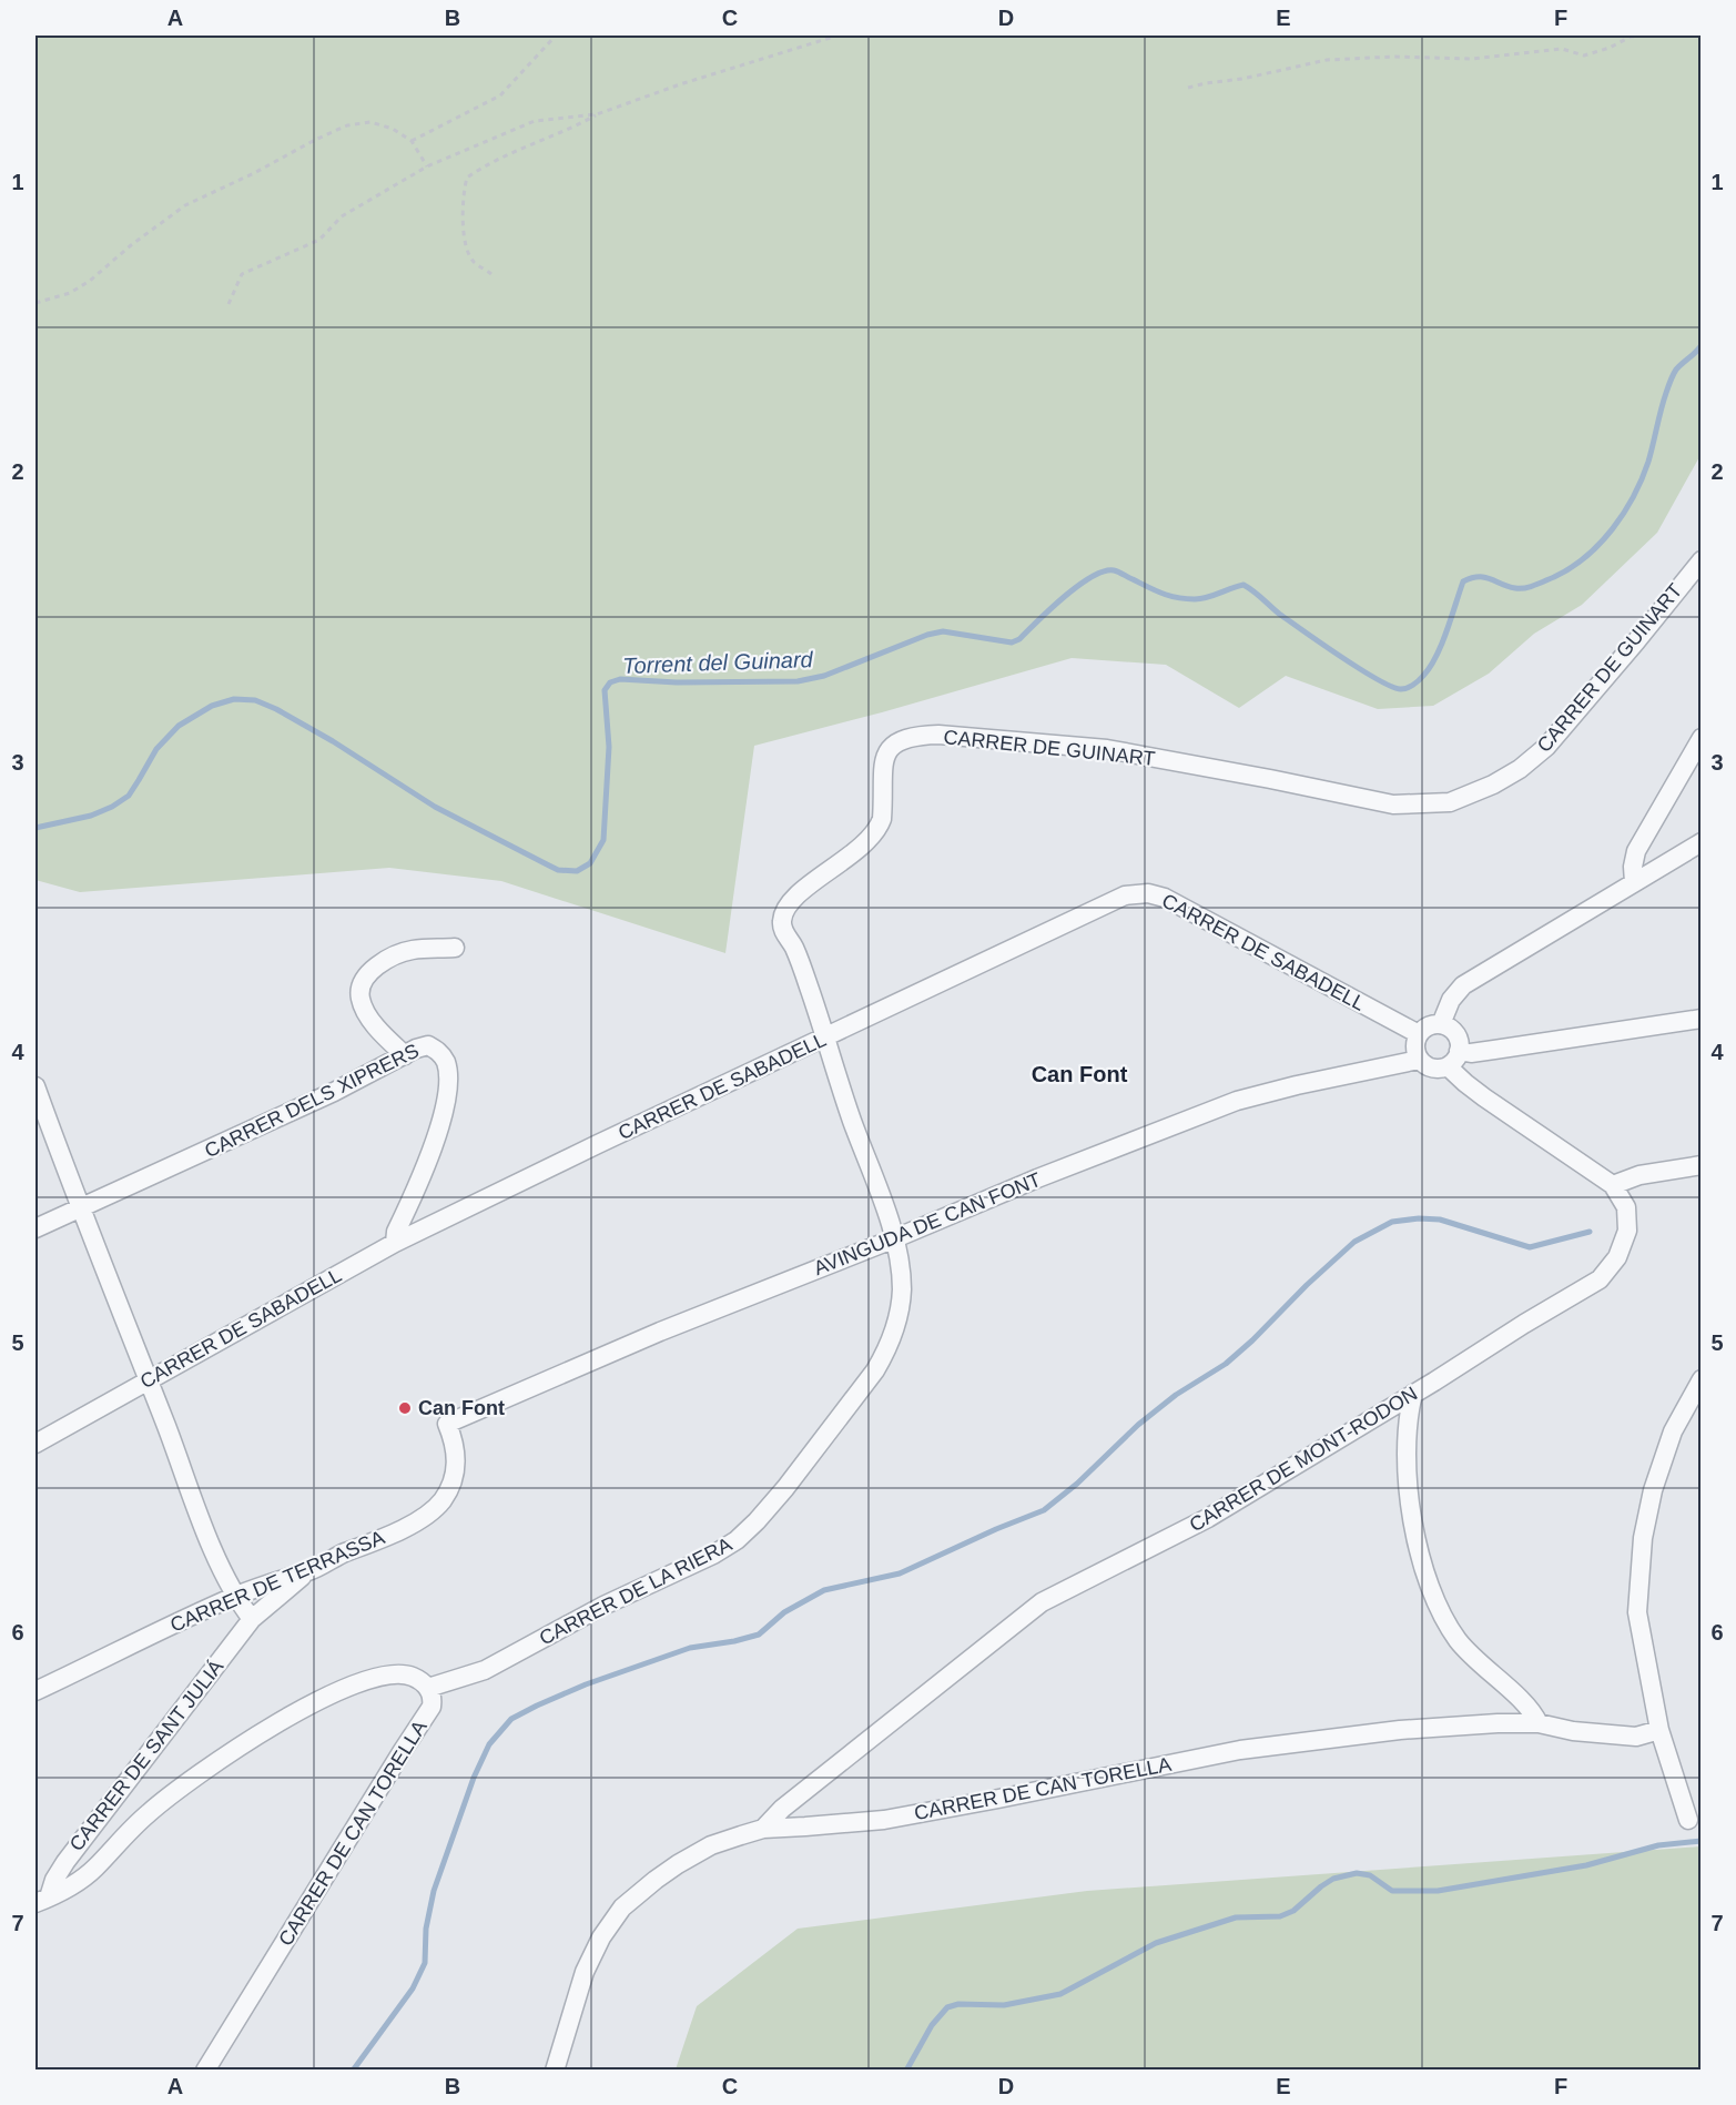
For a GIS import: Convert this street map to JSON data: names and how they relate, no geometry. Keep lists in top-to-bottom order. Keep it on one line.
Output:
{"streets":{"street":["CARRER DE GUINART","CARRER DE SABADELL","CARRER DELS XIPRERS","AVINGUDA DE CAN FONT","CARRER DE MONT-RODON","CARRER DE TERRASSA","CARRER DE LA RIERA","CARRER DE SANT JULIÁ","CARRER DE CAN TORELLA"]},"crossings":[["CARRER DE GUINART","CARRER DE SABADELL"],["CARRER DE GUINART","AVINGUDA DE CAN FONT"],["CARRER DE GUINART","CARRER DE LA RIERA"],["CARRER DE SABADELL","CARRER DELS XIPRERS"],["CARRER DE SABADELL","AVINGUDA DE CAN FONT"],["AVINGUDA DE CAN FONT","CARRER DE TERRASSA"],["AVINGUDA DE CAN FONT","CARRER DE LA RIERA"],["CARRER DE MONT-RODON","CARRER DE CAN TORELLA"],["CARRER DE TERRASSA","CARRER DE SANT JULIÁ"],["CARRER DE LA RIERA","CARRER DE CAN TORELLA"]],"districts":["Can Font"],"water":["Torrent del Guinard"],"places":["Can Font"],"grid":{"columns":["A","B","C","D","E","F"],"rows":["1","2","3","4","5","6","7"]}}
